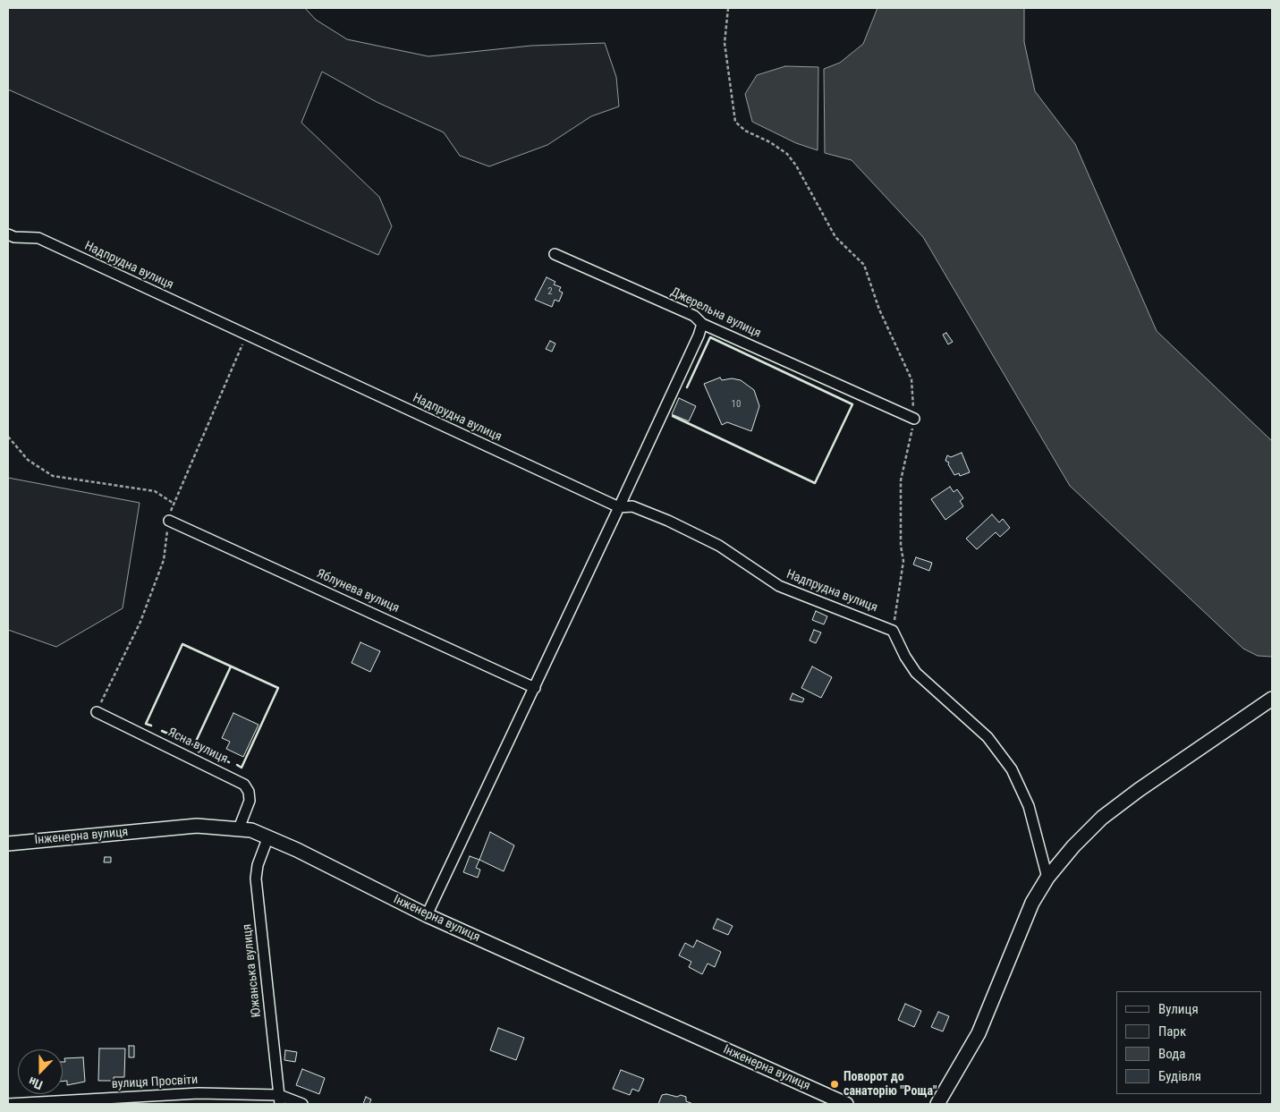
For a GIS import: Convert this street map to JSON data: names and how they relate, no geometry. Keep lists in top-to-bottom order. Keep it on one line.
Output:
{"streets":{"street":["Надпрудна вулиця","Джерельна вулиця","Яблунева вулиця","Ясна вулиця","Інженерна вулиця","Южанська вулиця","вулиця Просвіти"]},"crossings":[["Ясна вулиця","Інженерна вулиця"],["Інженерна вулиця","Южанська вулиця"],["Южанська вулиця","вулиця Просвіти"]],"places":["Поворот до санаторію \"Роща\""],"house_numbers":["2","10"],"legend":["Вулиця","Парк","Вода","Будівля"],"north":"bottom"}
